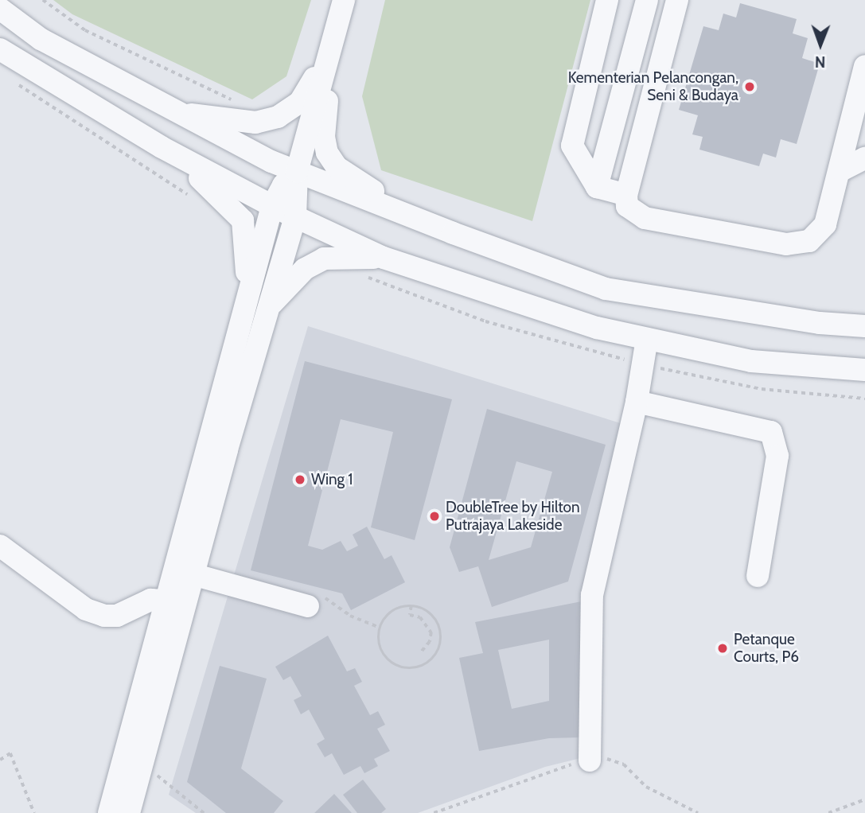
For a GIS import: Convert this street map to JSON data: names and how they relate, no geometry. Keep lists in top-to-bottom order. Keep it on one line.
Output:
{"places":["Kementerian Pelancongan, Seni & Budaya","Wing 1","DoubleTree by Hilton Putrajaya Lakeside","Petanque Courts, P6"],"north":"bottom"}
